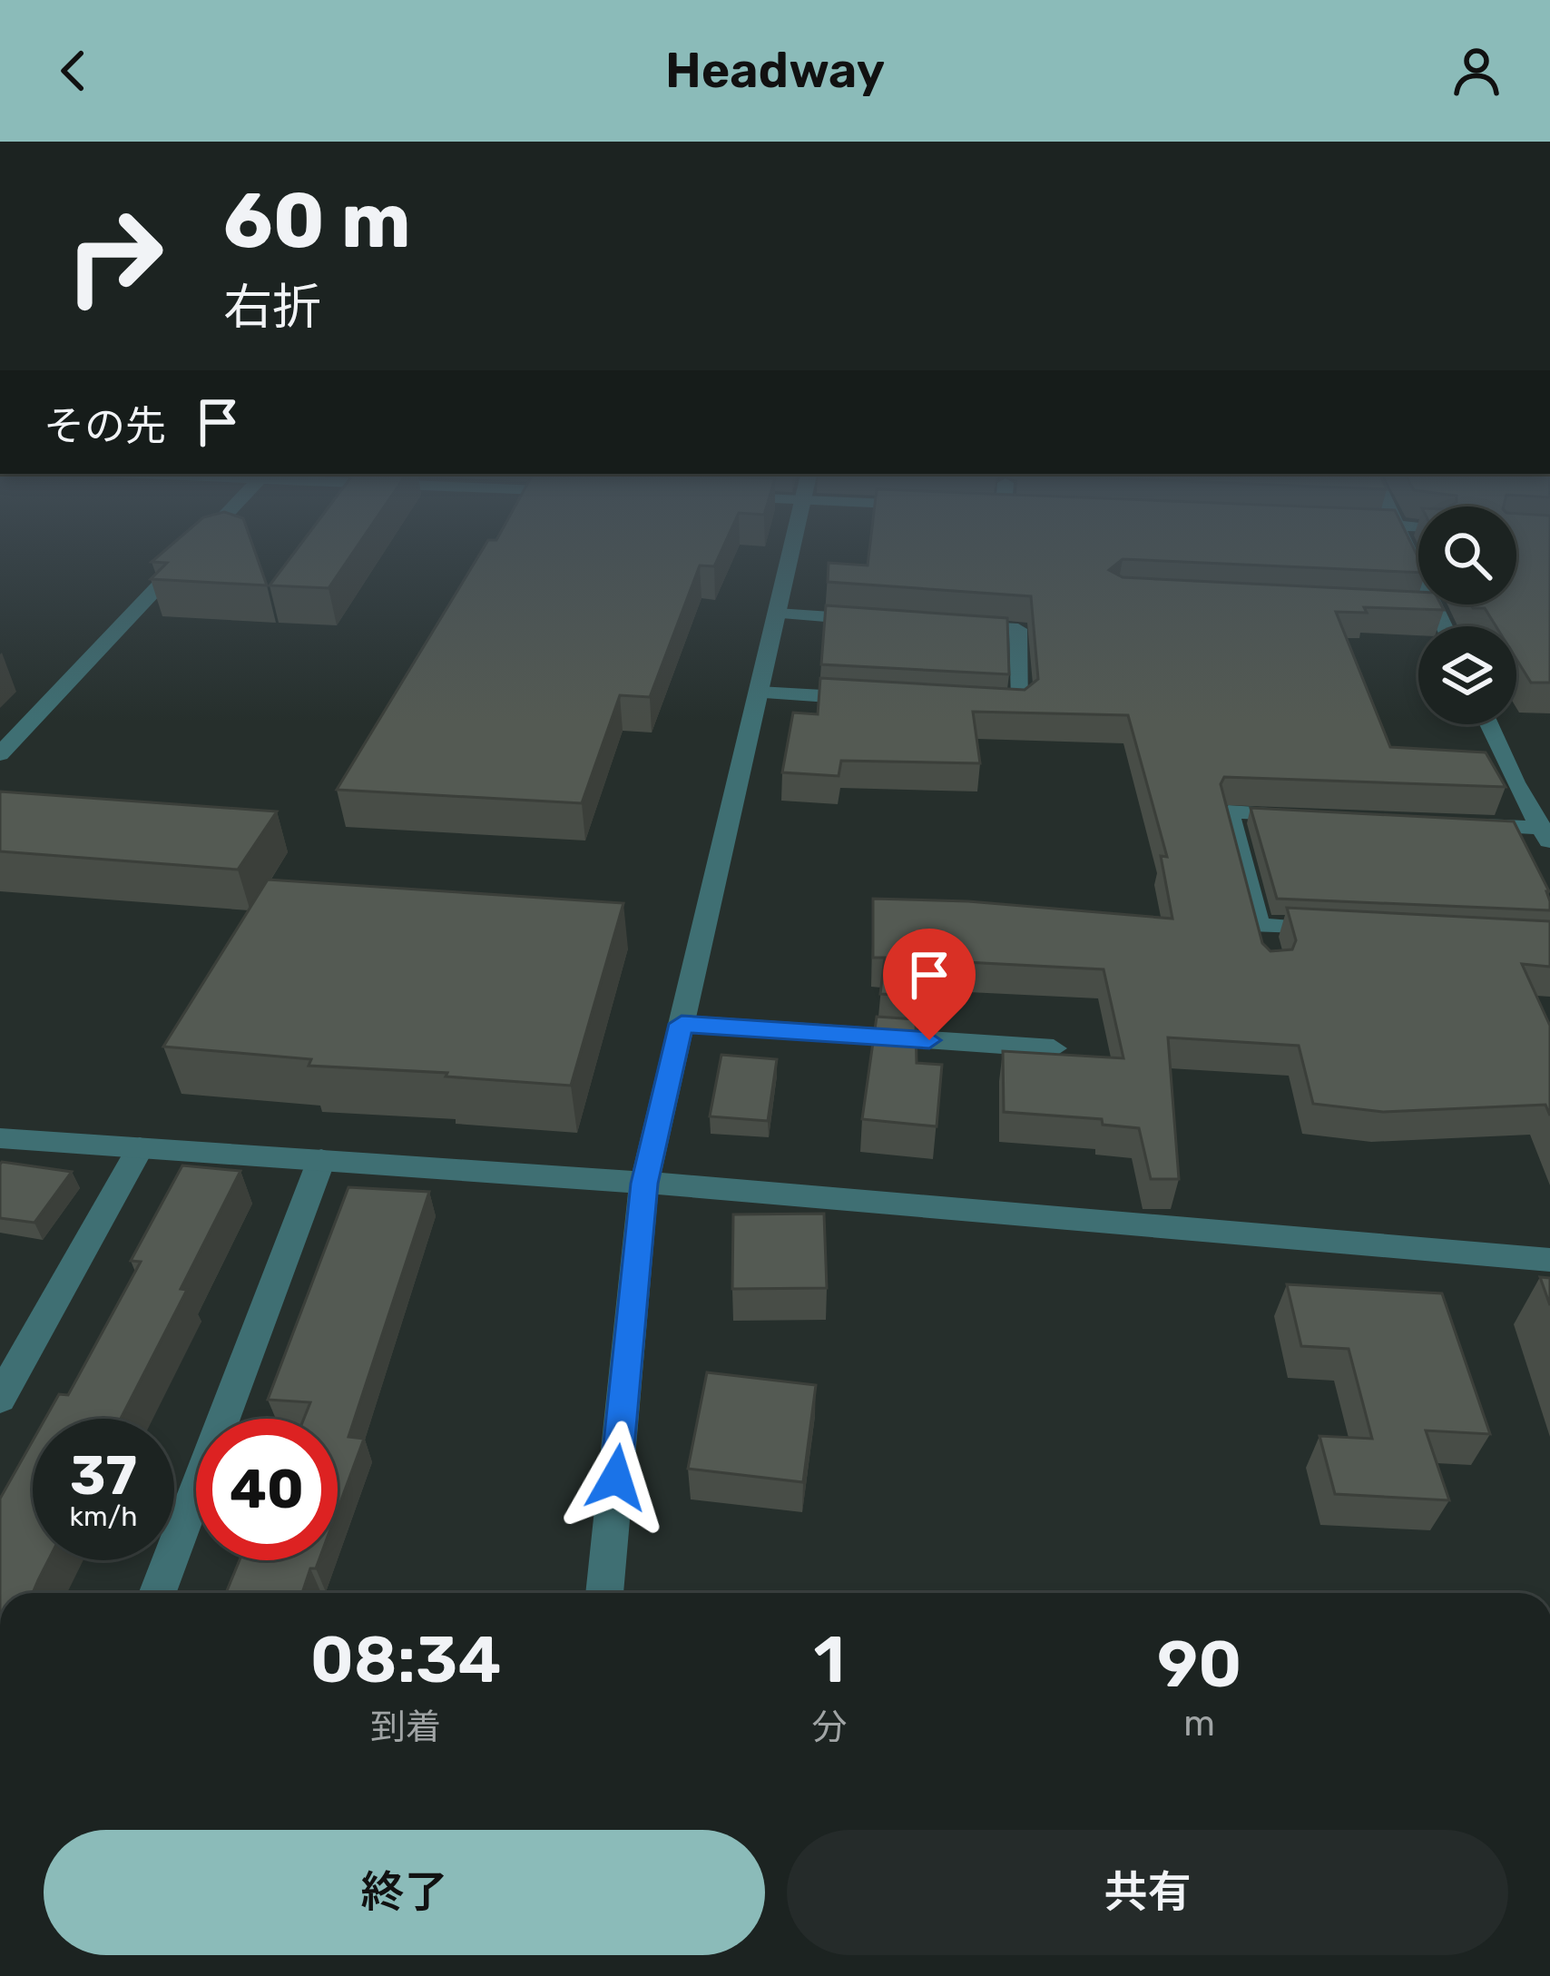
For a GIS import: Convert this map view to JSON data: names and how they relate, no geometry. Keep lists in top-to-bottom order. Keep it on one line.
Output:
{"page":{"header":"Headway","turn":["60 m","右折"],"then":"その先","speed":"37 km/h","limit":"40","eta":["08:34","到着","1","分","90","m"],"buttons":["終了","共有"]}}
